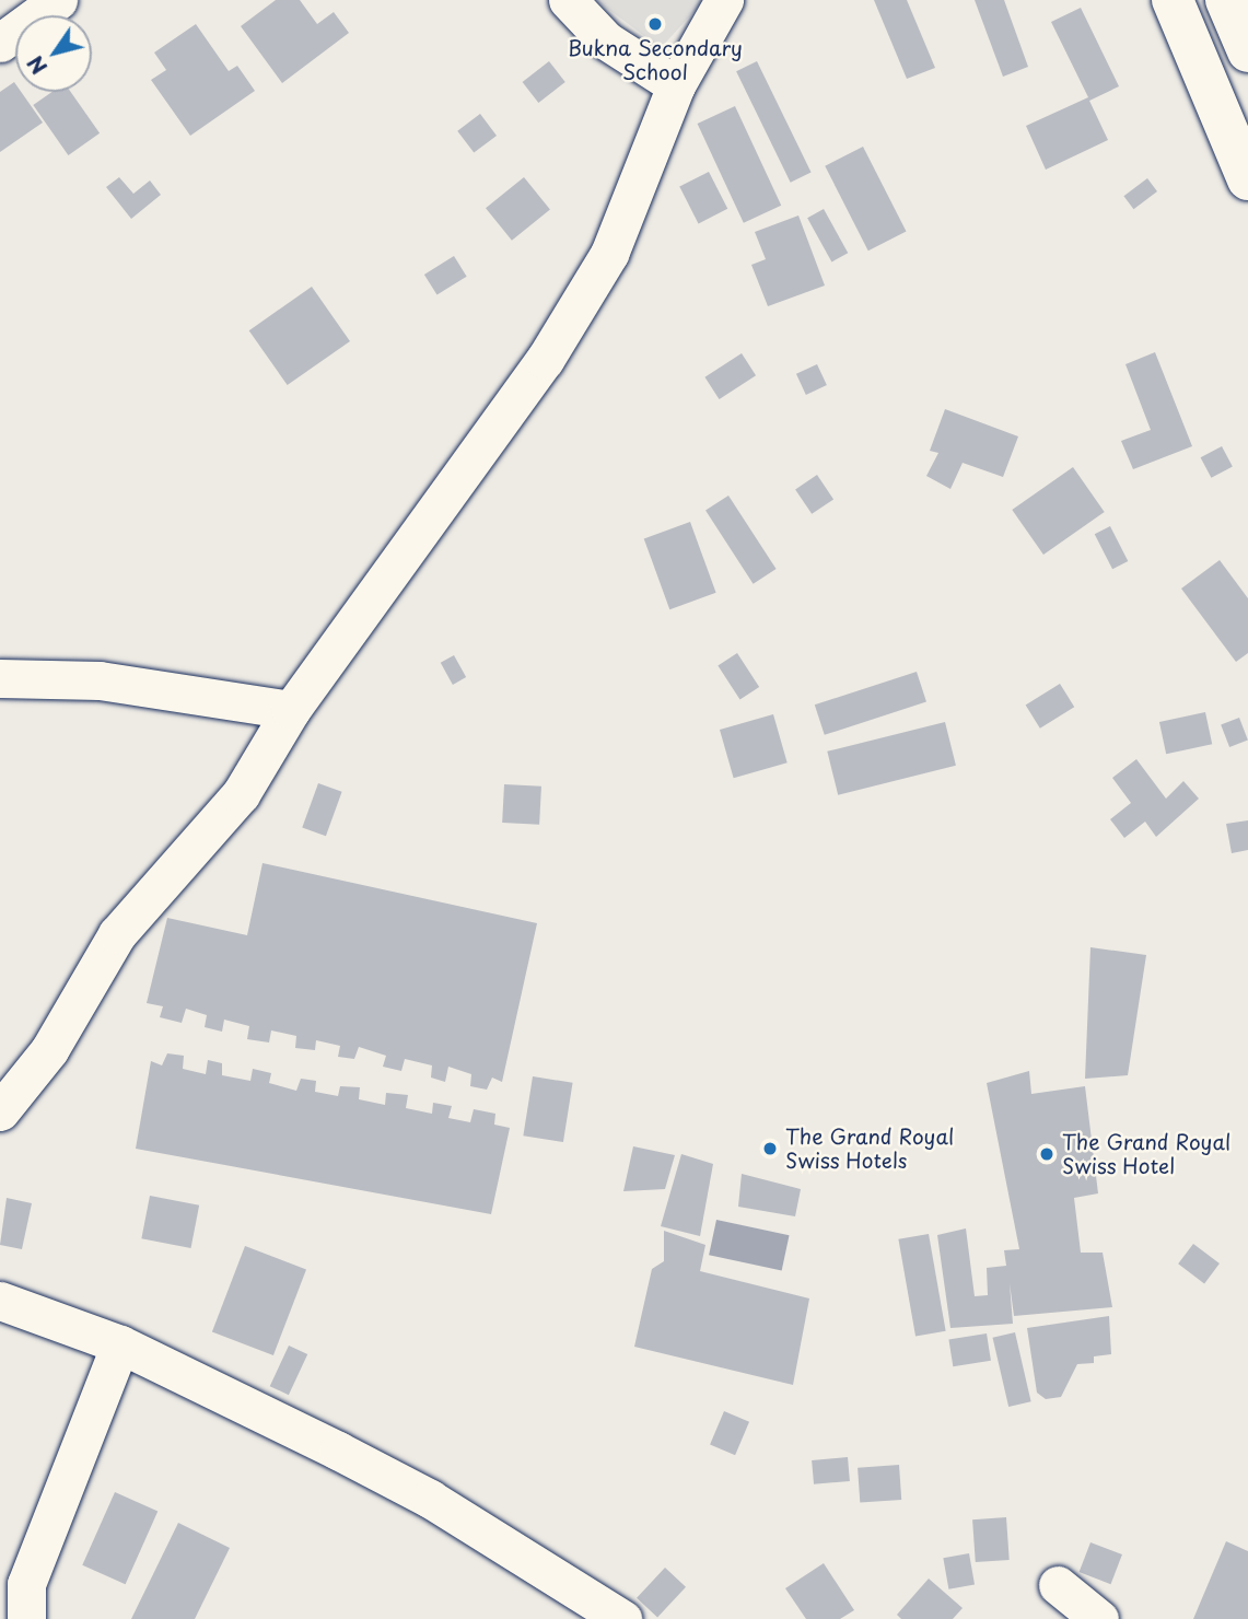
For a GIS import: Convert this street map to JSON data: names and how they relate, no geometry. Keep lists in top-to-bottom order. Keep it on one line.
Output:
{"places":["Bukna Secondary School","The Grand Royal Swiss Hotels","The Grand Royal Swiss Hotel"],"north":"bottom left"}
